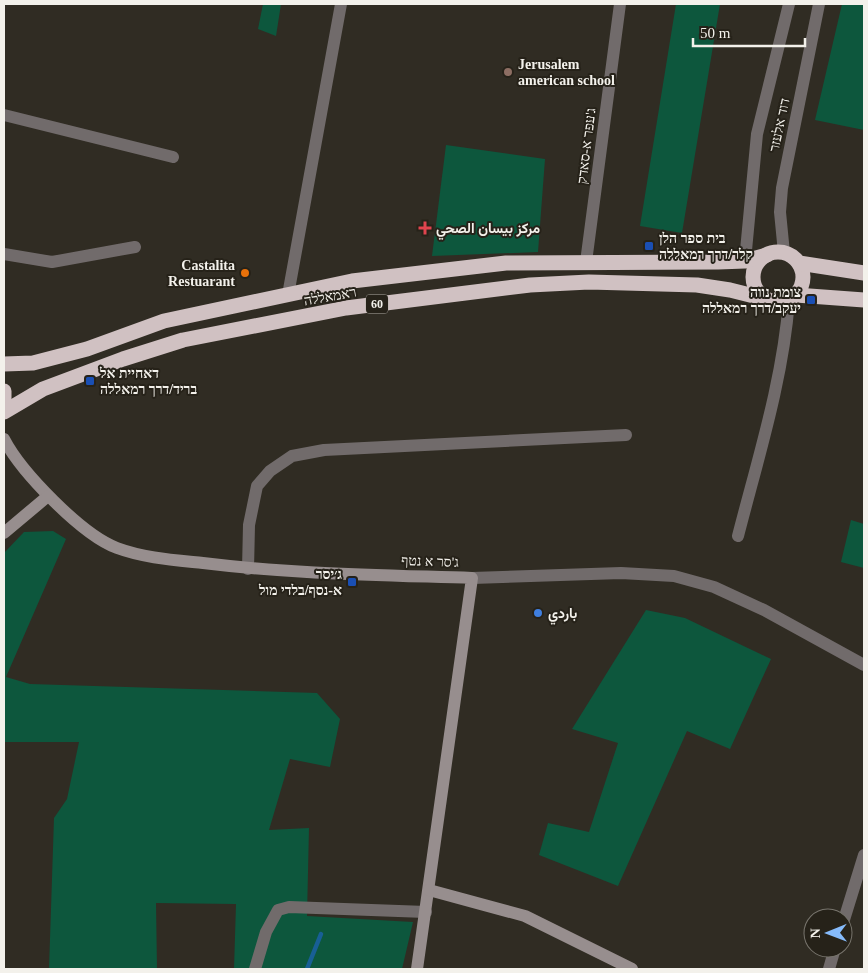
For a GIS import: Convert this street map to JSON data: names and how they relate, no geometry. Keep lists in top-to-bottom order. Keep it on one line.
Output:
{"streets":{"highway":["ראמאללה","60"],"street":["דוד אלעזר","ג'עפר א-סאדק","ג'סר א נטף"]},"crossings":[["דוד אלעזר","ראמאללה"],["דוד אלעזר","60"],["ג'עפר א-סאדק","ראמאללה"],["ראמאללה","60"]],"places":{"other":["Jerusalem american school","Castalita Restuarant","باردي"],"health":["مركز بيسان الصحي"],"transit":["בית ספר הלן קלר/דרך רמאללה","צומת נווה יעקב/דרך רמאללה","דאחיית אל בריד/דרך רמאללה","ג׳יסר א-נסף/בלדי מול"]},"scale_bar":"50 m","north":"left"}
